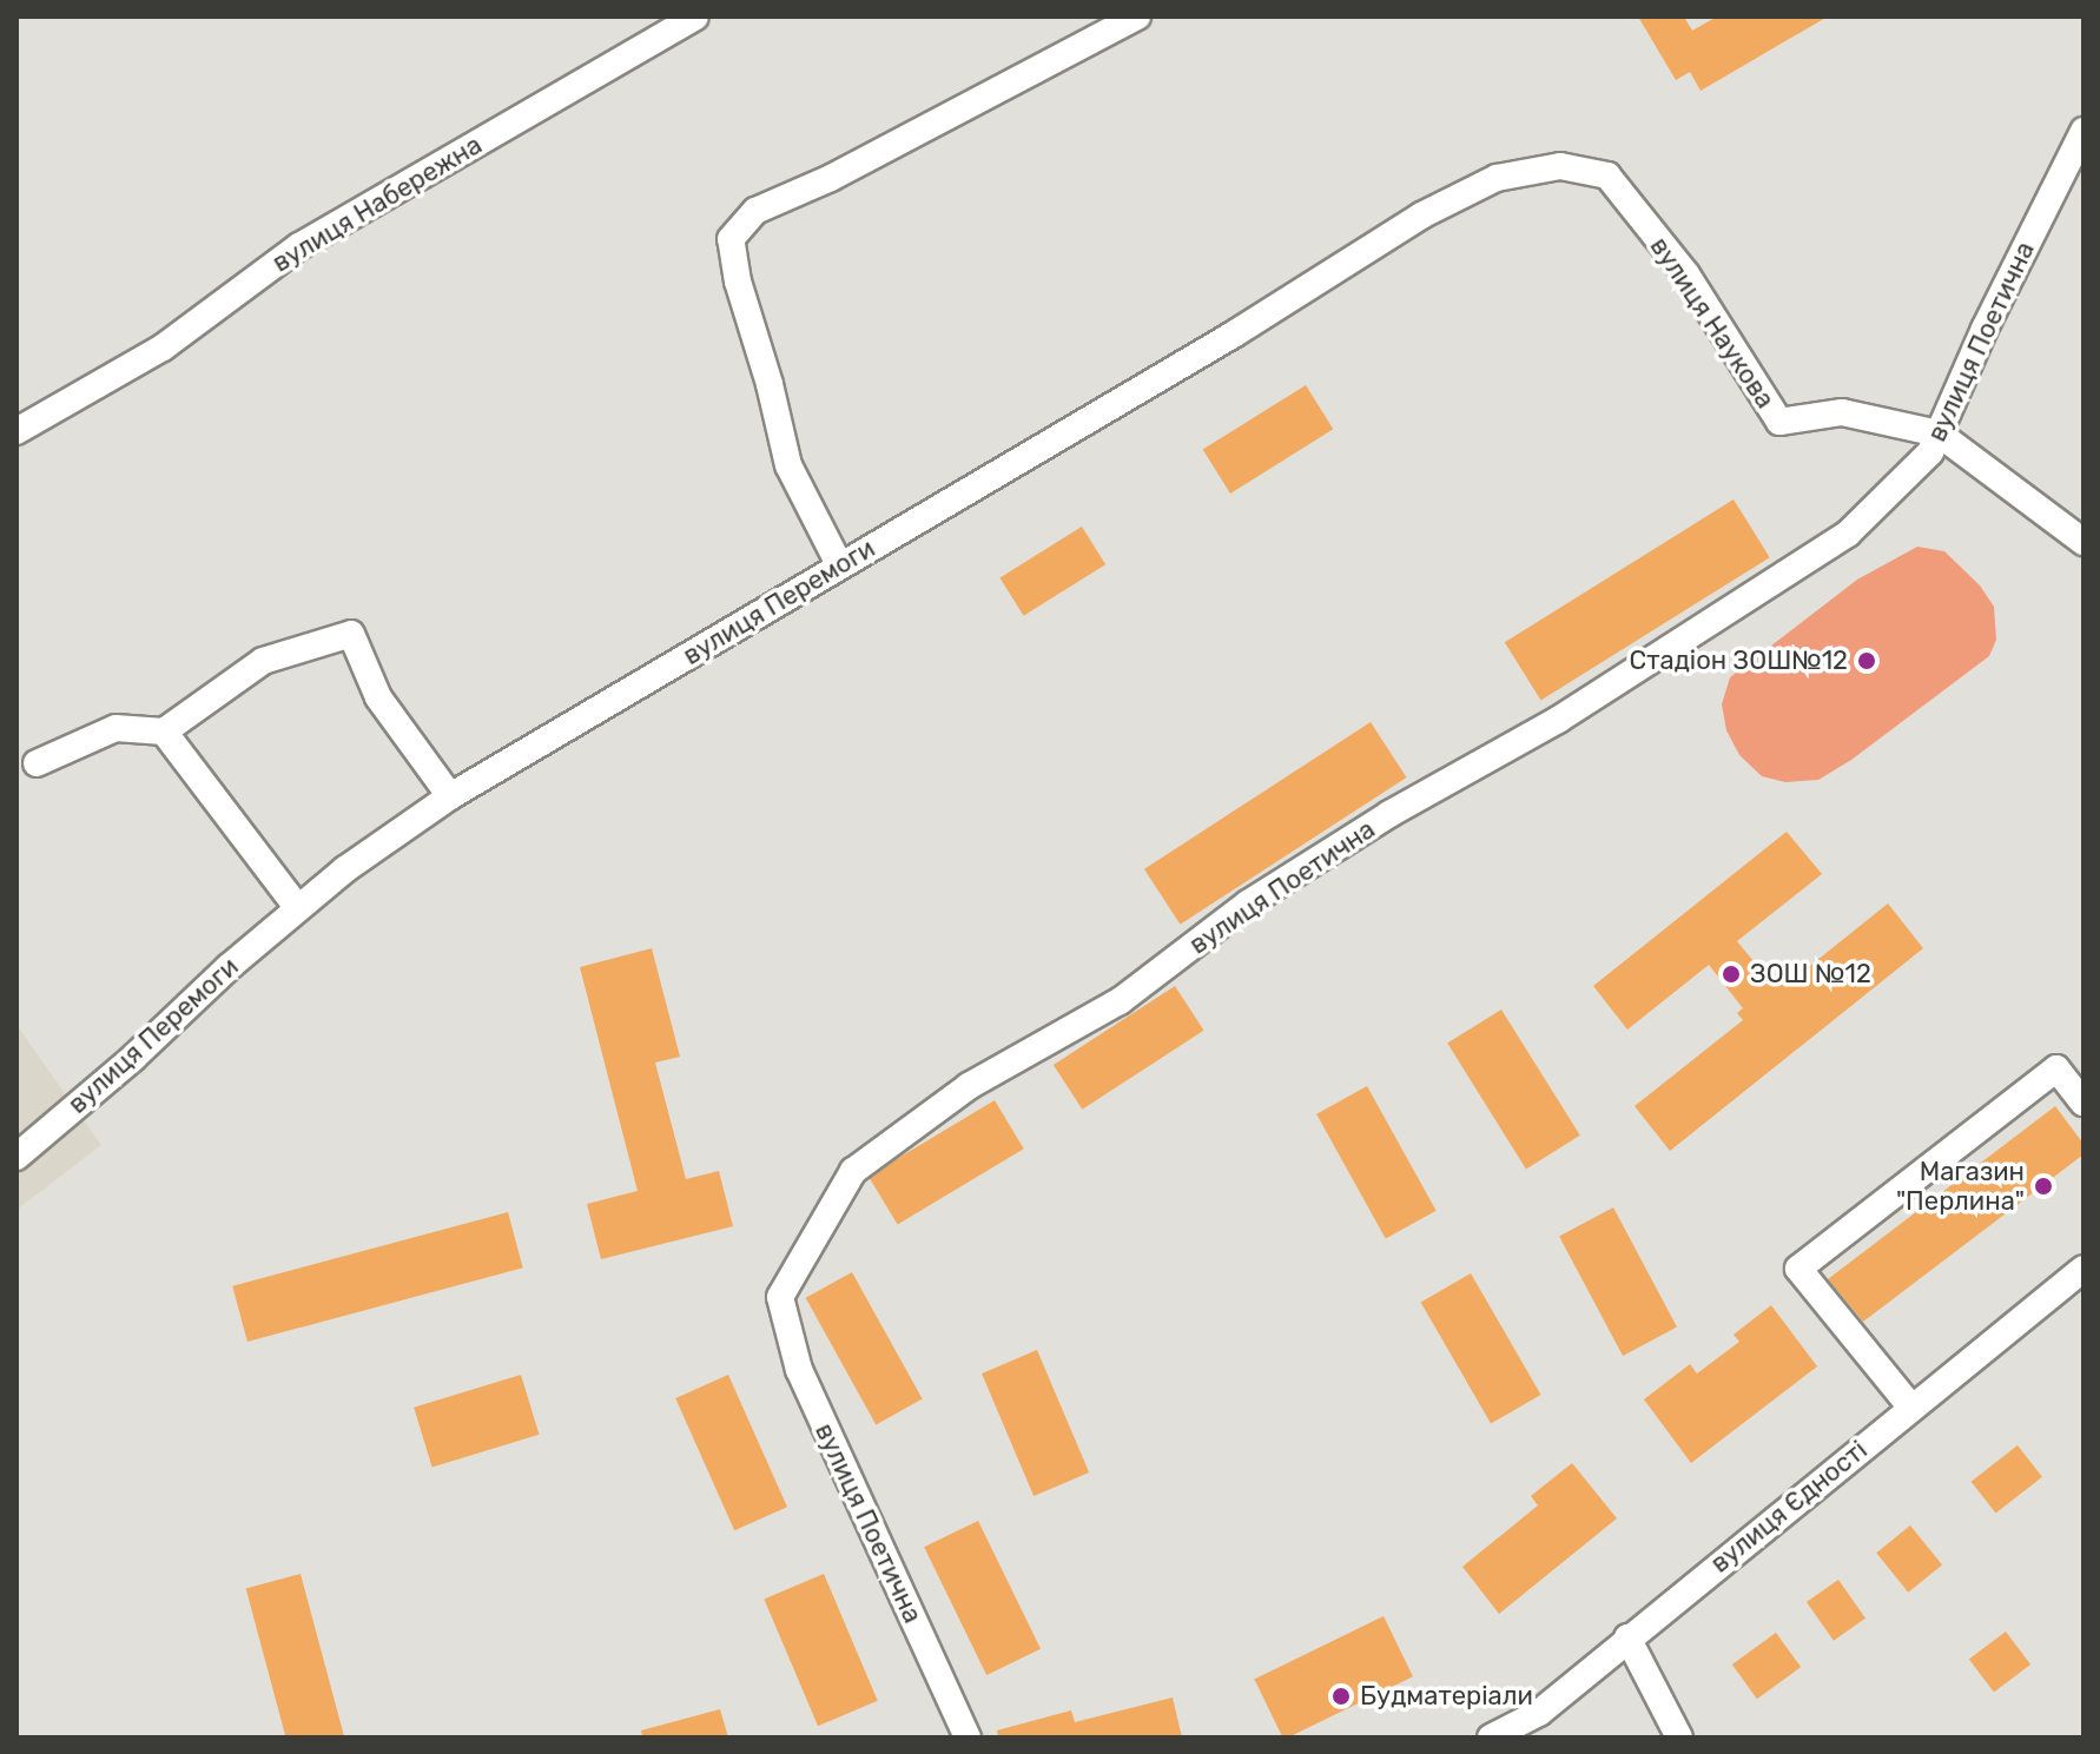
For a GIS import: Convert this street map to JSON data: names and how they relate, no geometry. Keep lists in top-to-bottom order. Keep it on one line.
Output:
{"streets":{"street":["вулиця Набережна","вулиця Наукова","вулиця Поетична","вулиця Перемоги","вулиця Єдності"]},"crossings":[["вулиця Наукова","вулиця Поетична"],["вулиця Наукова","вулиця Перемоги"]],"places":["Стадіон ЗОШ№12","ЗОШ №12","Магазин \"Перлина\"","Будматеріали"]}
